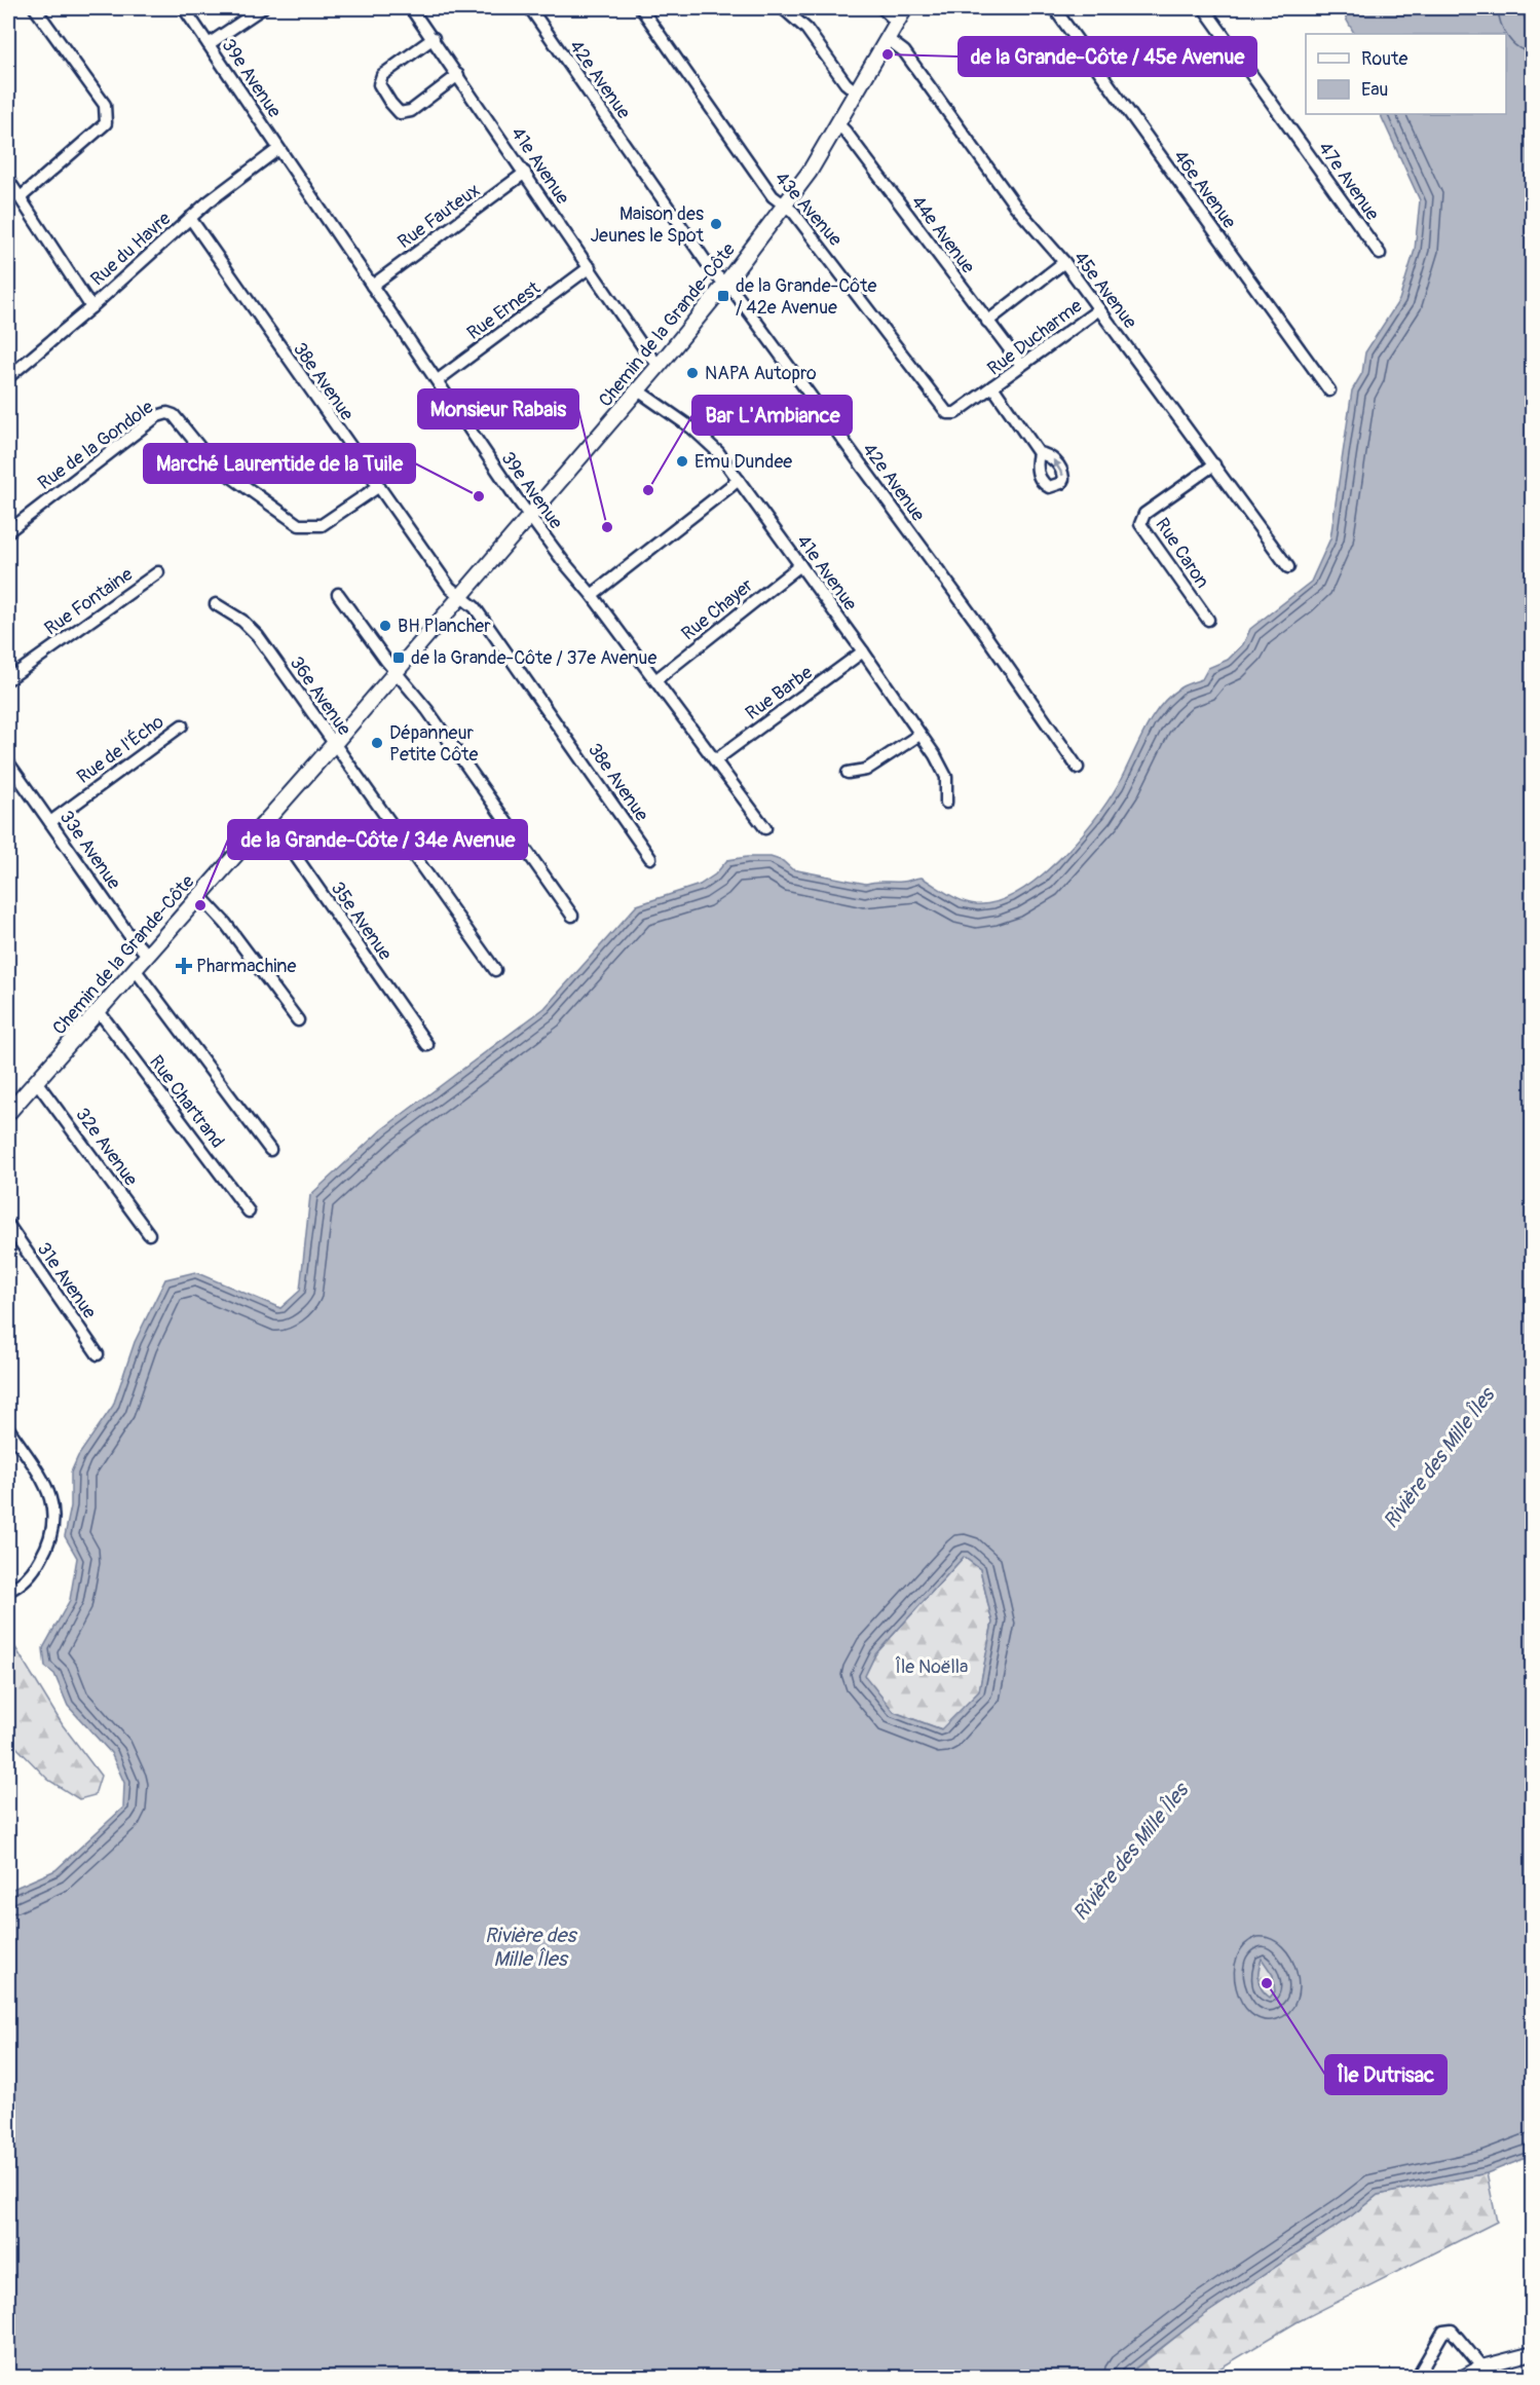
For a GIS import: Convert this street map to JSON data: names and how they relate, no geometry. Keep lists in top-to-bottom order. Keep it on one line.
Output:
{"streets":{"main road":["Chemin de la Grande-Côte"],"street":["39e Avenue","42e Avenue","41e Avenue","47e Avenue","46e Avenue","43e Avenue","Rue Fauteux","44e Avenue","Rue du Havre","45e Avenue","Rue Ernest","Rue Ducharme","38e Avenue","Rue de la Gondole","Rue Caron","Rue Fontaine","Rue Chayer","Rue Barbe","36e Avenue","Rue de l'Écho","33e Avenue","35e Avenue","Rue Chartrand","32e Avenue","31e Avenue"]},"crossings":[["39e Avenue","Rue Fauteux"],["39e Avenue","Rue du Havre"],["39e Avenue","Rue Ernest"],["39e Avenue","Chemin de la Grande-Côte"],["39e Avenue","Rue Chayer"],["39e Avenue","Rue Barbe"],["42e Avenue","Chemin de la Grande-Côte"],["41e Avenue","Rue Fauteux"],["41e Avenue","Rue Ernest"],["41e Avenue","Chemin de la Grande-Côte"],["41e Avenue","Rue Chayer"],["41e Avenue","Rue Barbe"],["43e Avenue","Chemin de la Grande-Côte"],["43e Avenue","Rue Ducharme"],["44e Avenue","Chemin de la Grande-Côte"],["44e Avenue","Rue Ducharme"],["Rue du Havre","38e Avenue"],["45e Avenue","Chemin de la Grande-Côte"],["45e Avenue","Rue Ducharme"],["45e Avenue","Rue Caron"],["Chemin de la Grande-Côte","38e Avenue"],["Chemin de la Grande-Côte","36e Avenue"],["Chemin de la Grande-Côte","33e Avenue"],["Chemin de la Grande-Côte","35e Avenue"],["Chemin de la Grande-Côte","Rue Chartrand"],["Chemin de la Grande-Côte","32e Avenue"],["38e Avenue","Rue de la Gondole"],["Rue de l'Écho","33e Avenue"]],"water":["Rivière des Mille Îles"],"parks":["Île Noëlla"],"places":{"other":["de la Grande-Côte / 45e Avenue","Maison des Jeunes le Spot","NAPA Autopro","Emu Dundee","Bar L'Ambiance","Marché Laurentide de la Tuile","Monsieur Rabais","BH Plancher","Dépanneur Petite Côte","de la Grande-Côte / 34e Avenue","Île Dutrisac"],"transit":["de la Grande-Côte / 42e Avenue","de la Grande-Côte / 37e Avenue"],"health":["Pharmachine"]},"legend":["Route","Eau"]}
